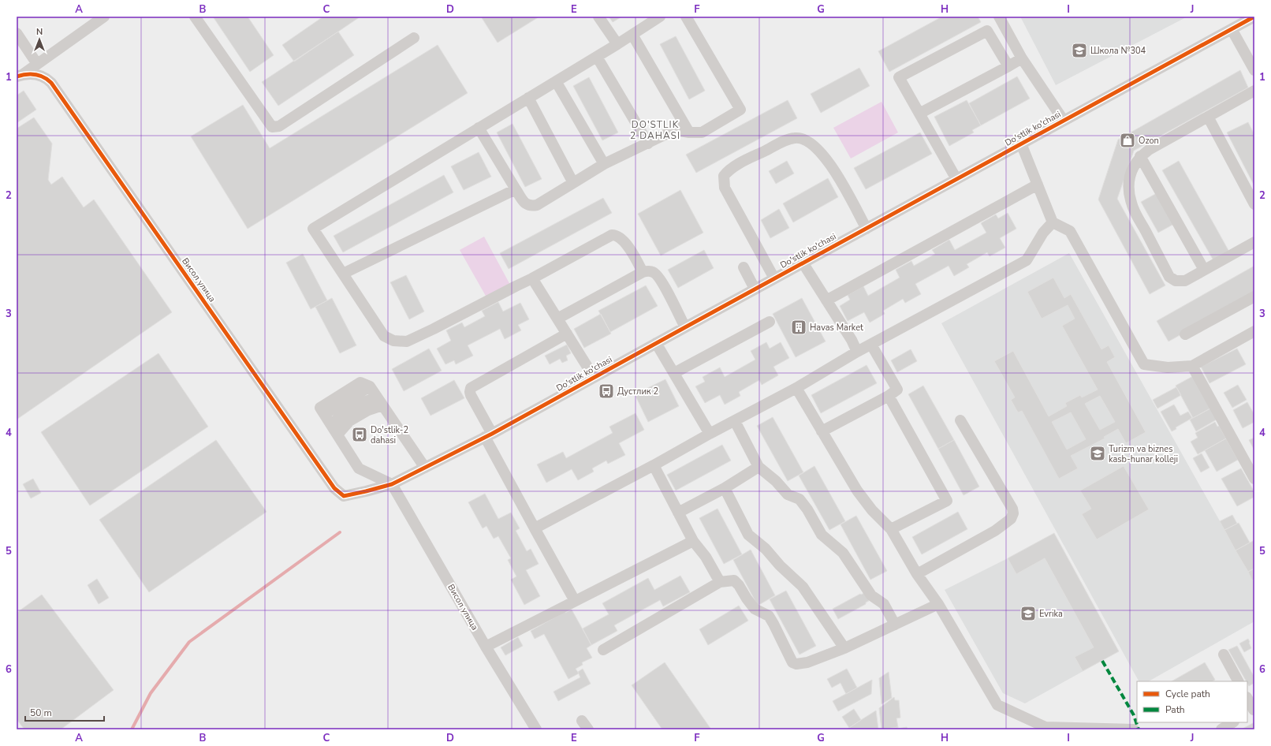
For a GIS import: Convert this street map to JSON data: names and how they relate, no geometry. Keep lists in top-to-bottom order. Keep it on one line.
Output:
{"streets":{"street":["Do'stlik ko'chasi","Висол улица"]},"crossings":[["Do'stlik ko'chasi","Висол улица"]],"districts":["DO'STLIK 2 DAHASI"],"places":{"school or university":["Школа №304","Turizm va biznes kasb-hunar kolleji","Evrika"],"shop":["Ozon"],"building":["Havas Market"],"bus stop":["Дустлик 2","Do'stlik-2 dahasi"]},"legend":["Cycle path","Path"],"scale_bar":"50 m","north":"top","grid":{"columns":["A","B","C","D","E","F","G","H","I","J"],"rows":["1","2","3","4","5","6"]}}
